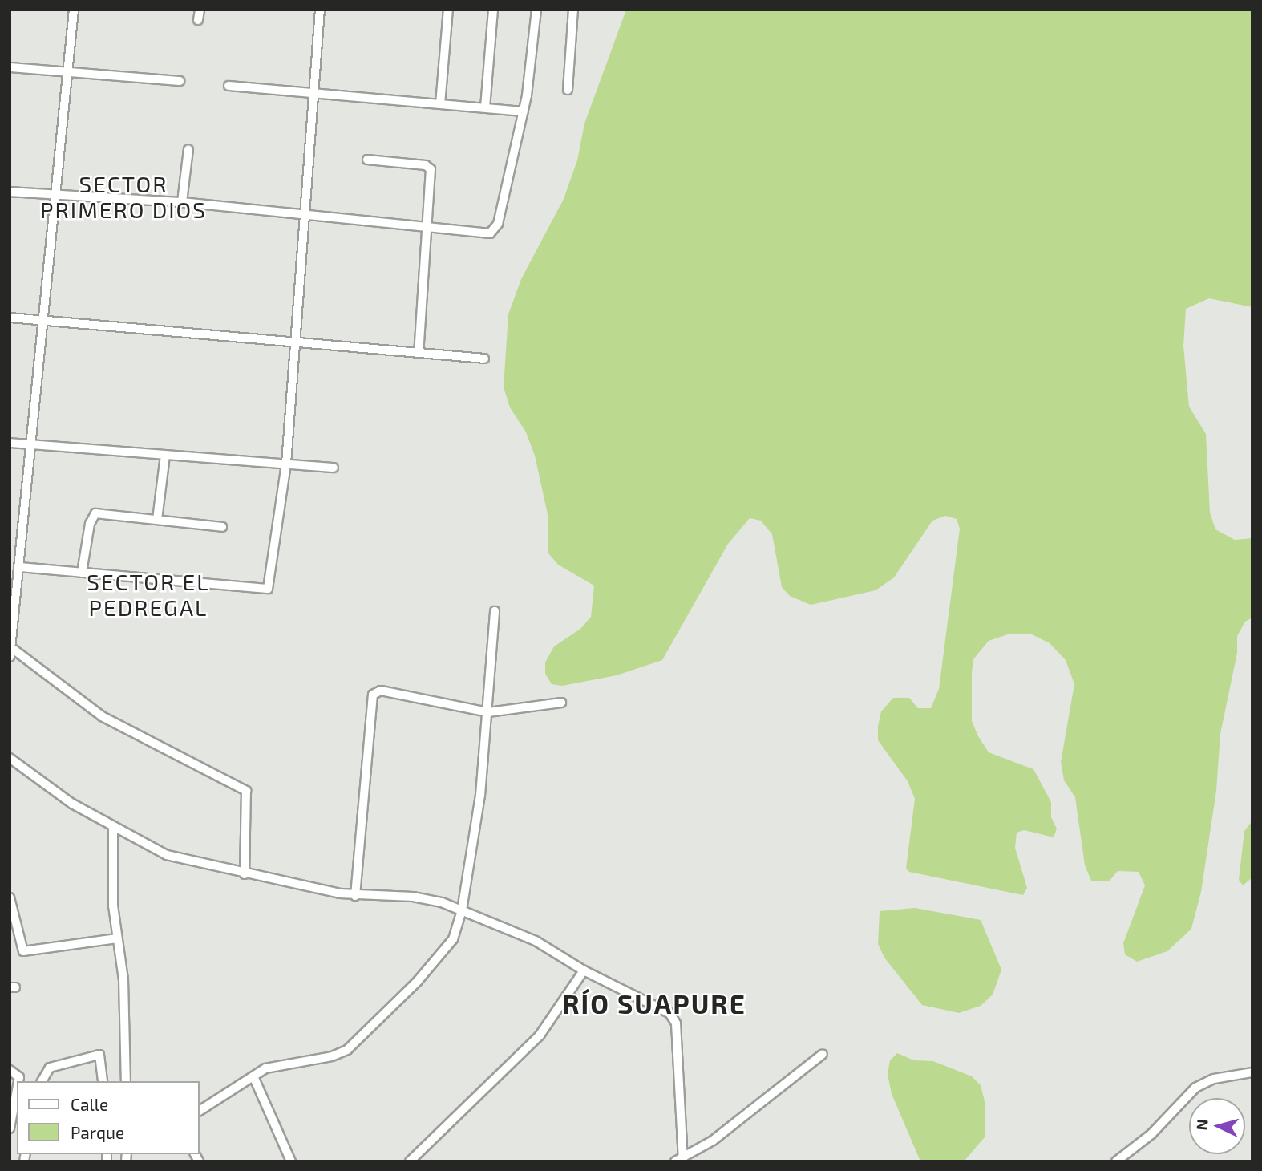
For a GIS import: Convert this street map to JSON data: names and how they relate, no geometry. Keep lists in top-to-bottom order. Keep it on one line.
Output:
{"districts":["SECTOR PRIMERO DIOS","SECTOR EL PEDREGAL","RÍO SUAPURE"],"legend":["Calle","Parque"],"north":"left"}
